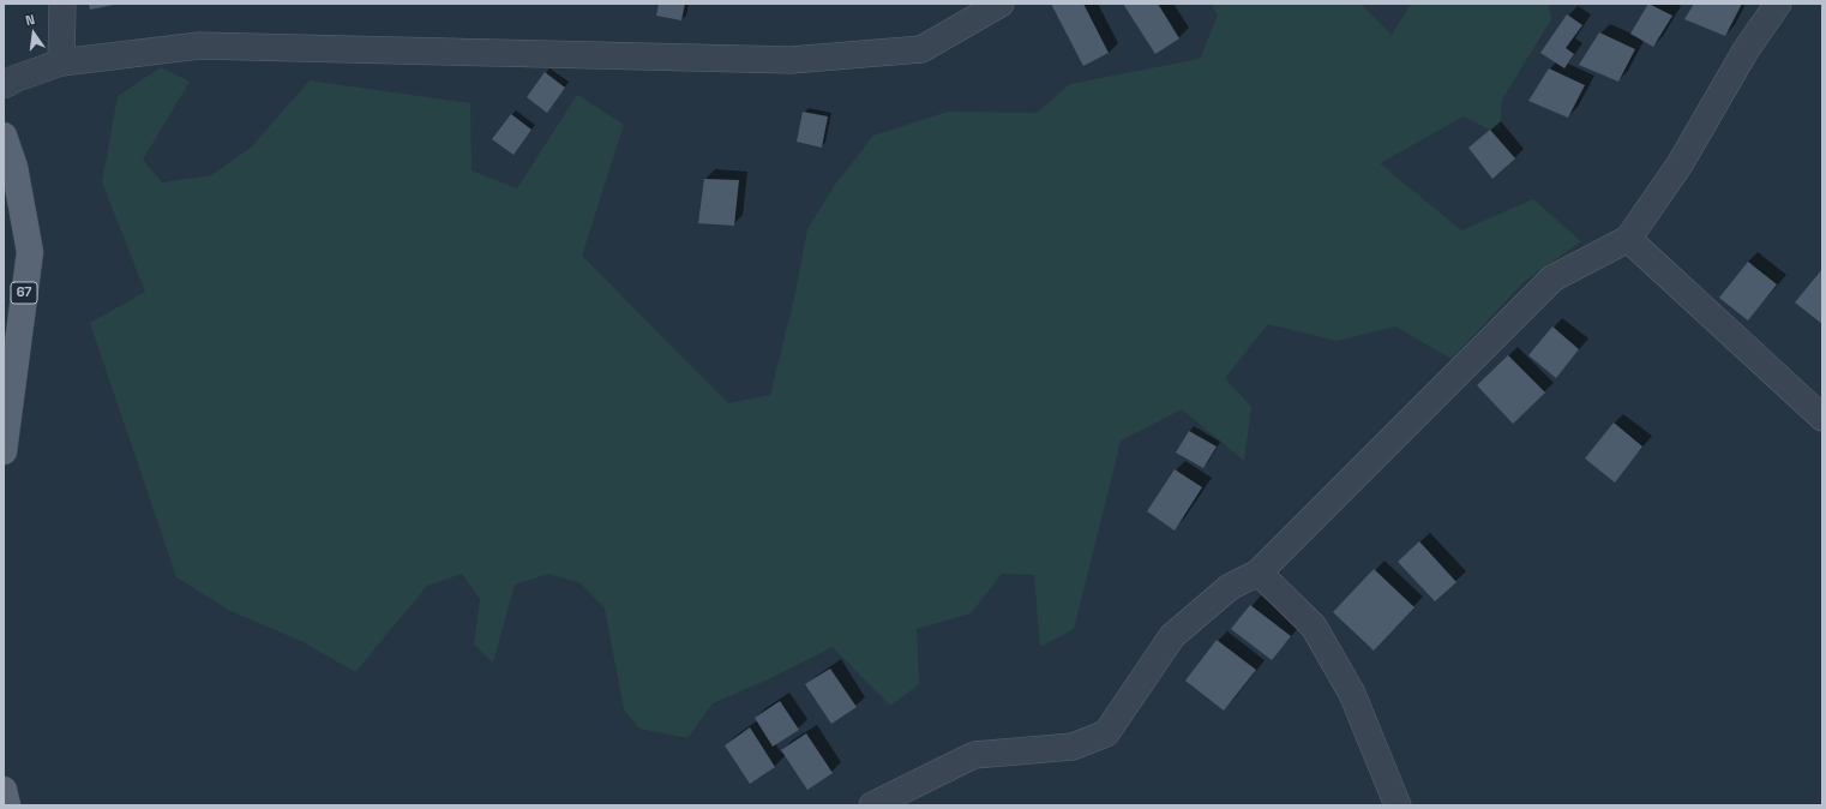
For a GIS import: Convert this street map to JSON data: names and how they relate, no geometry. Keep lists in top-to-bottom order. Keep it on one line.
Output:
{"streets":{"main road":["67"]},"north":"top"}
